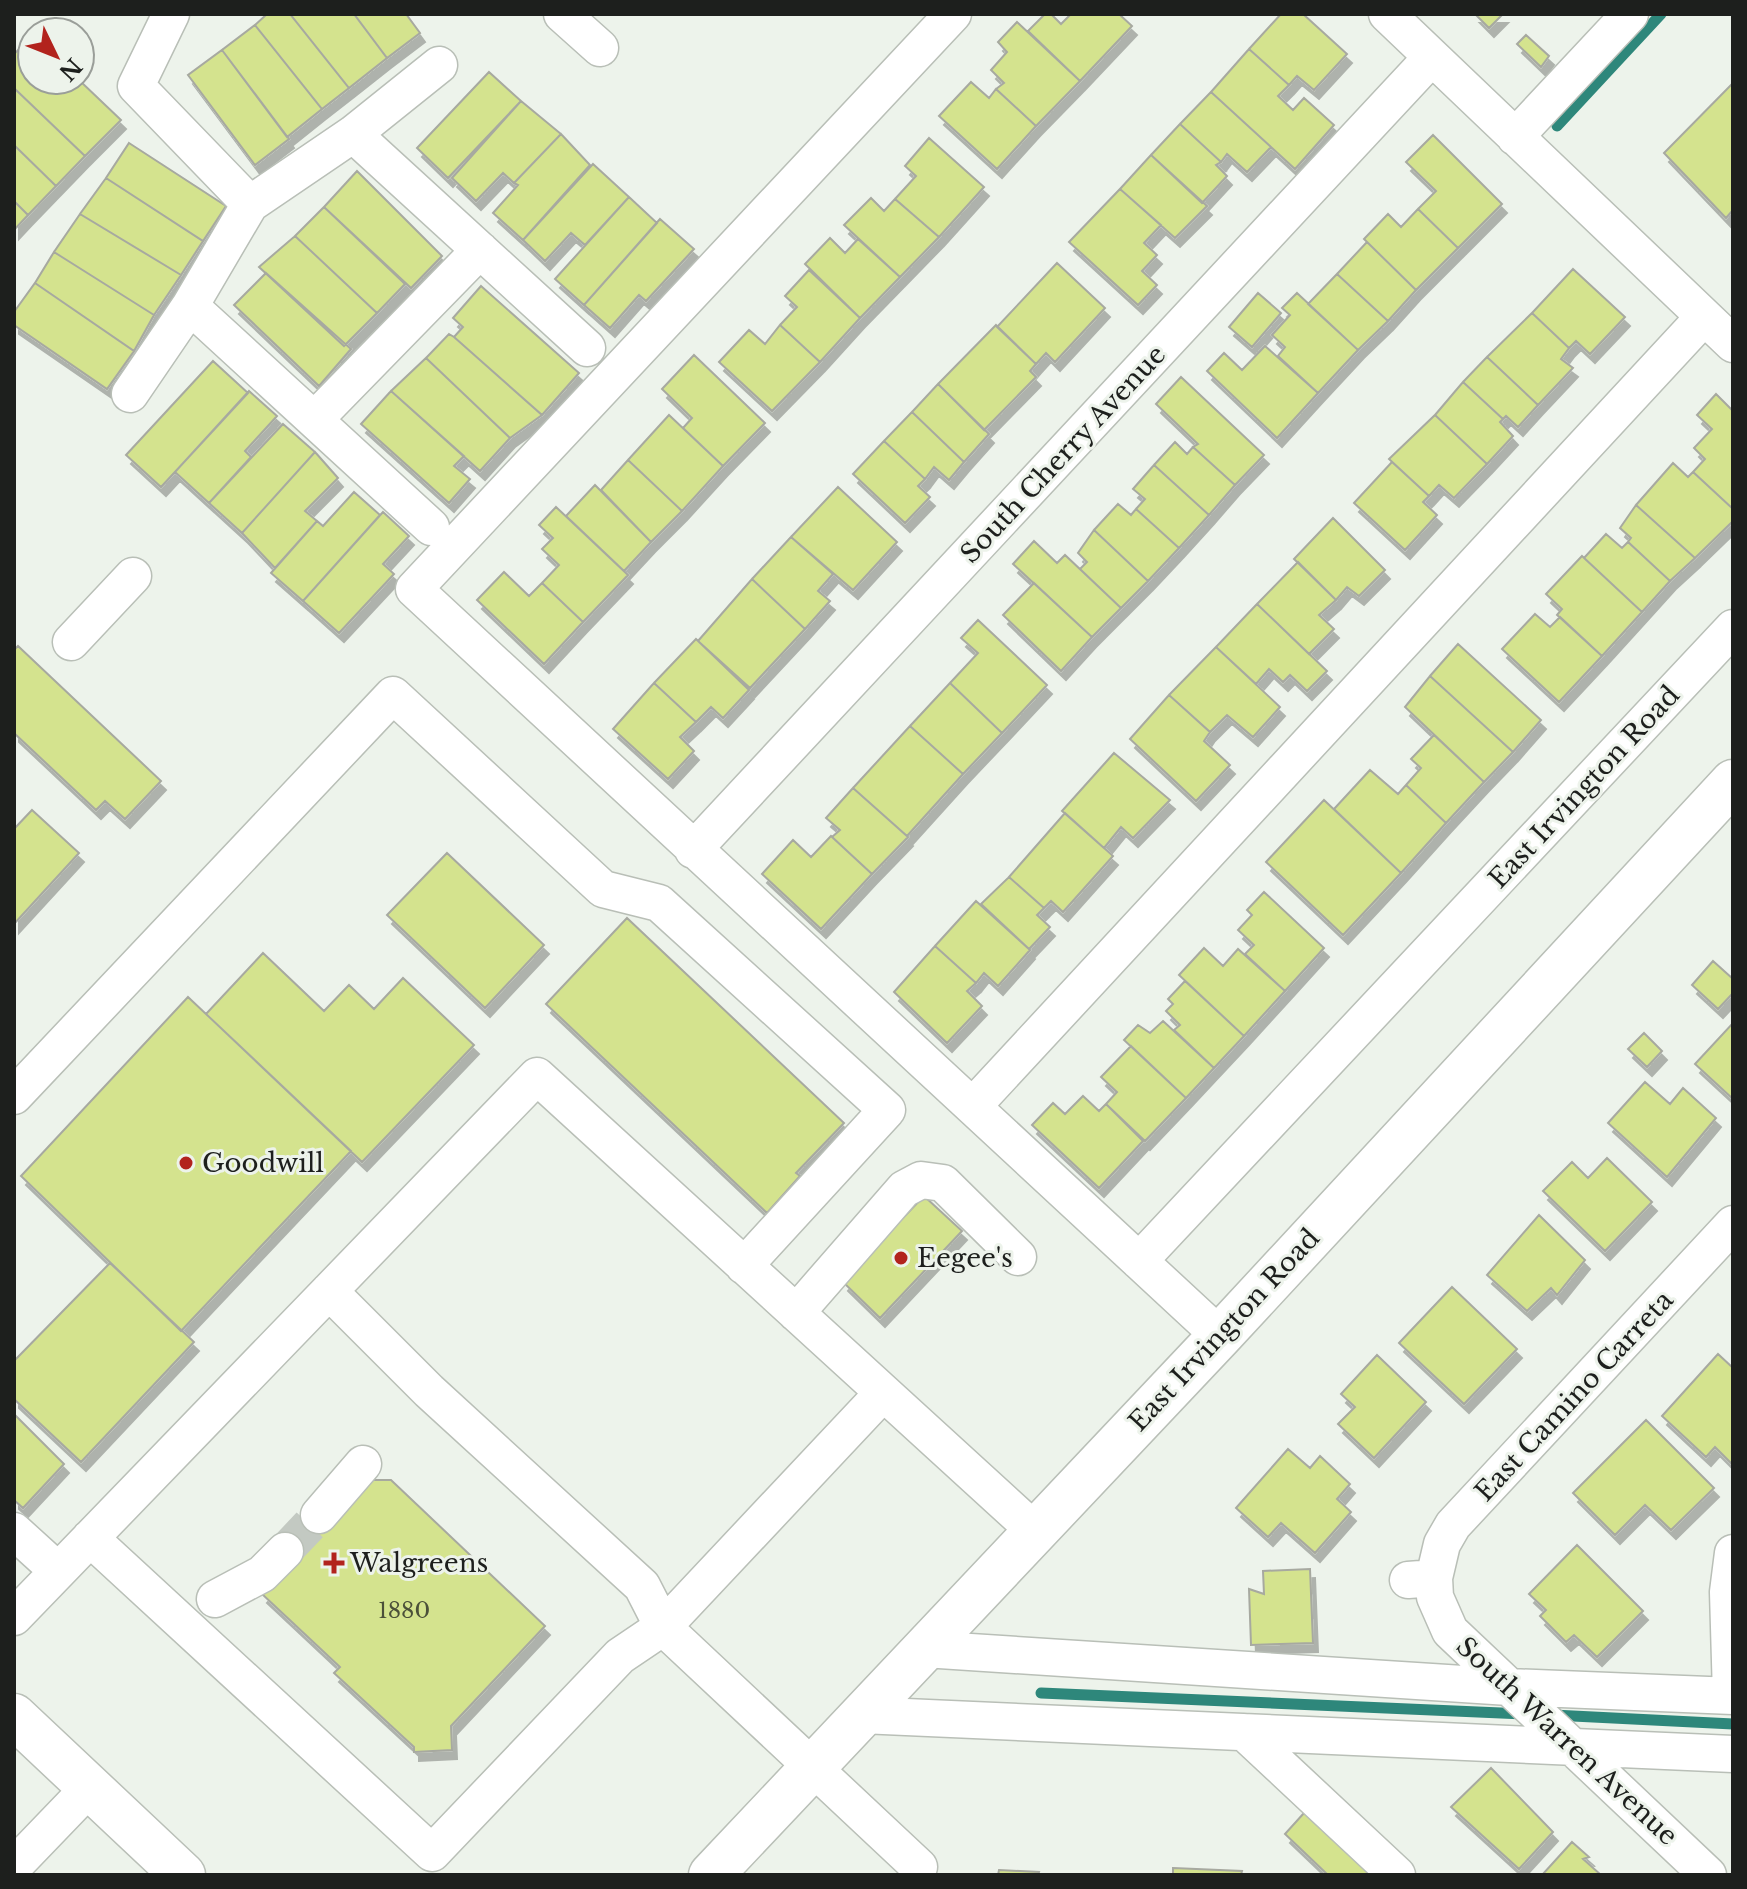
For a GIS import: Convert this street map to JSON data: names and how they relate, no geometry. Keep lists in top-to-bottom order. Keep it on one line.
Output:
{"streets":{"main road":["East Irvington Road"],"street":["South Cherry Avenue","East Camino Carreta","South Warren Avenue"]},"crossings":[["East Camino Carreta","South Warren Avenue"]],"places":{"other":["Goodwill","Eegee's"],"health":["Walgreens"]},"house_numbers":["1880"],"north":"bottom right"}
